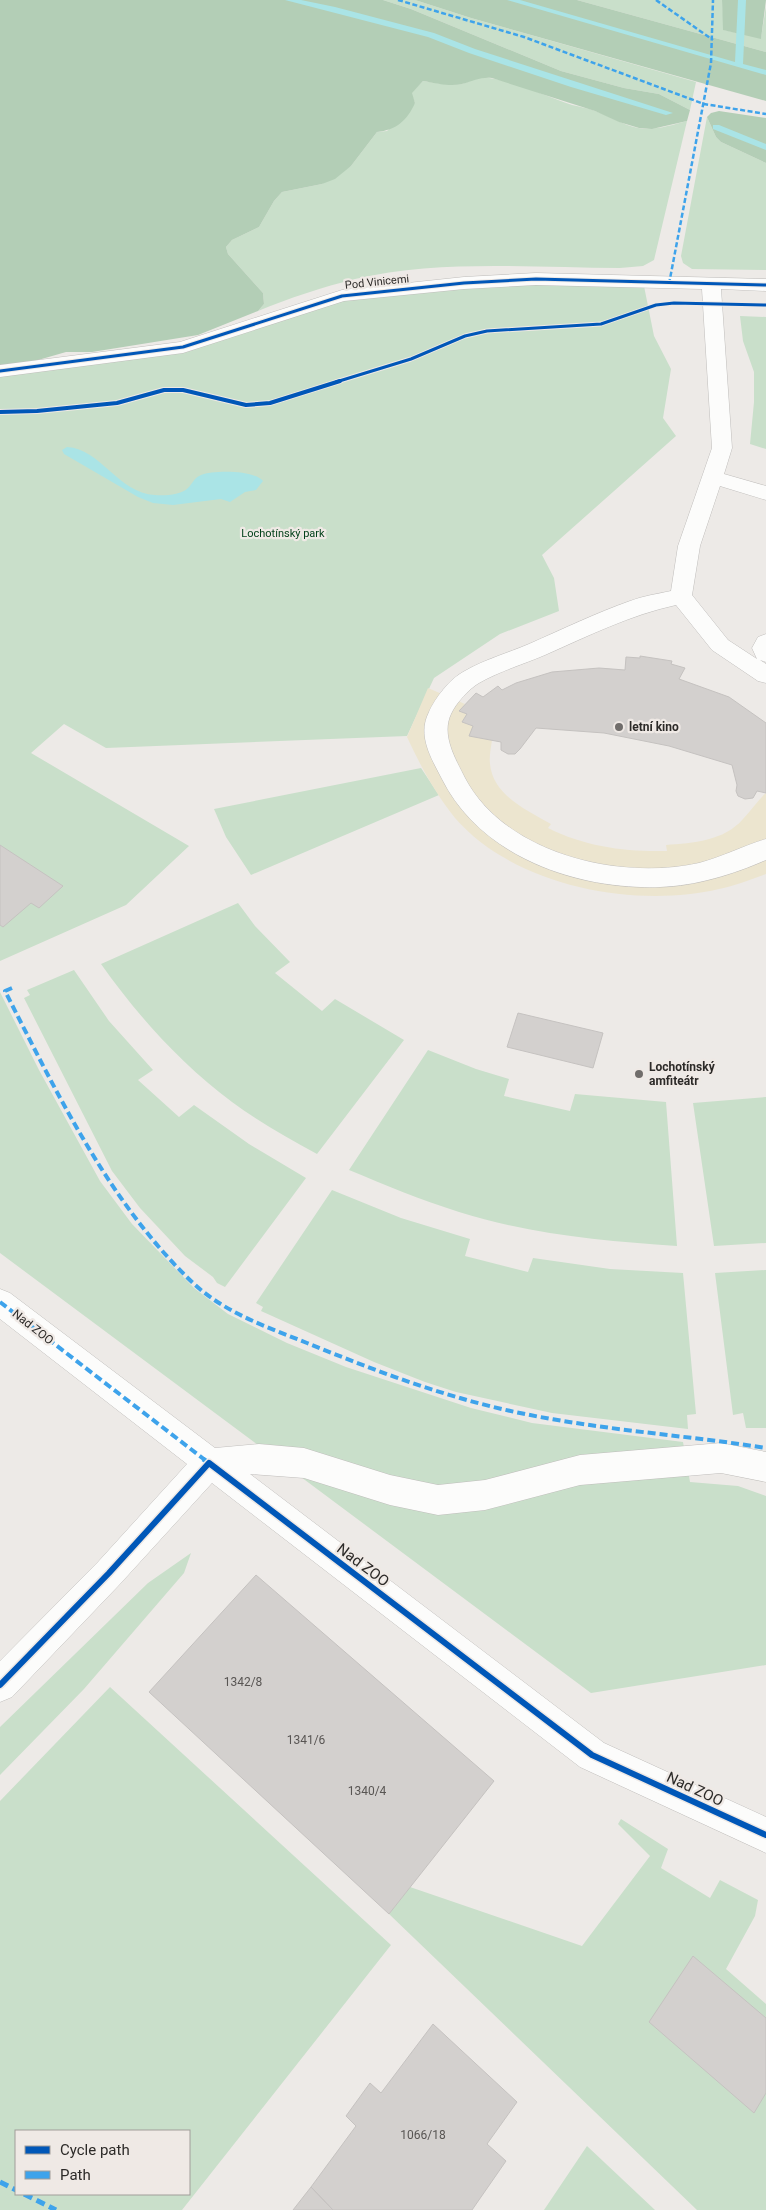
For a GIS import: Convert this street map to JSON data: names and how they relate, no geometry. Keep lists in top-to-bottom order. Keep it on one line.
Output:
{"streets":{"street":["Pod Vinicemi","Nad ZOO"]},"parks":["Lochotínský park"],"places":["letní kino","Lochotínský amfiteátr"],"house_numbers":["1342/8","1341/6","1340/4","1066/18"],"legend":["Cycle path","Path"]}
